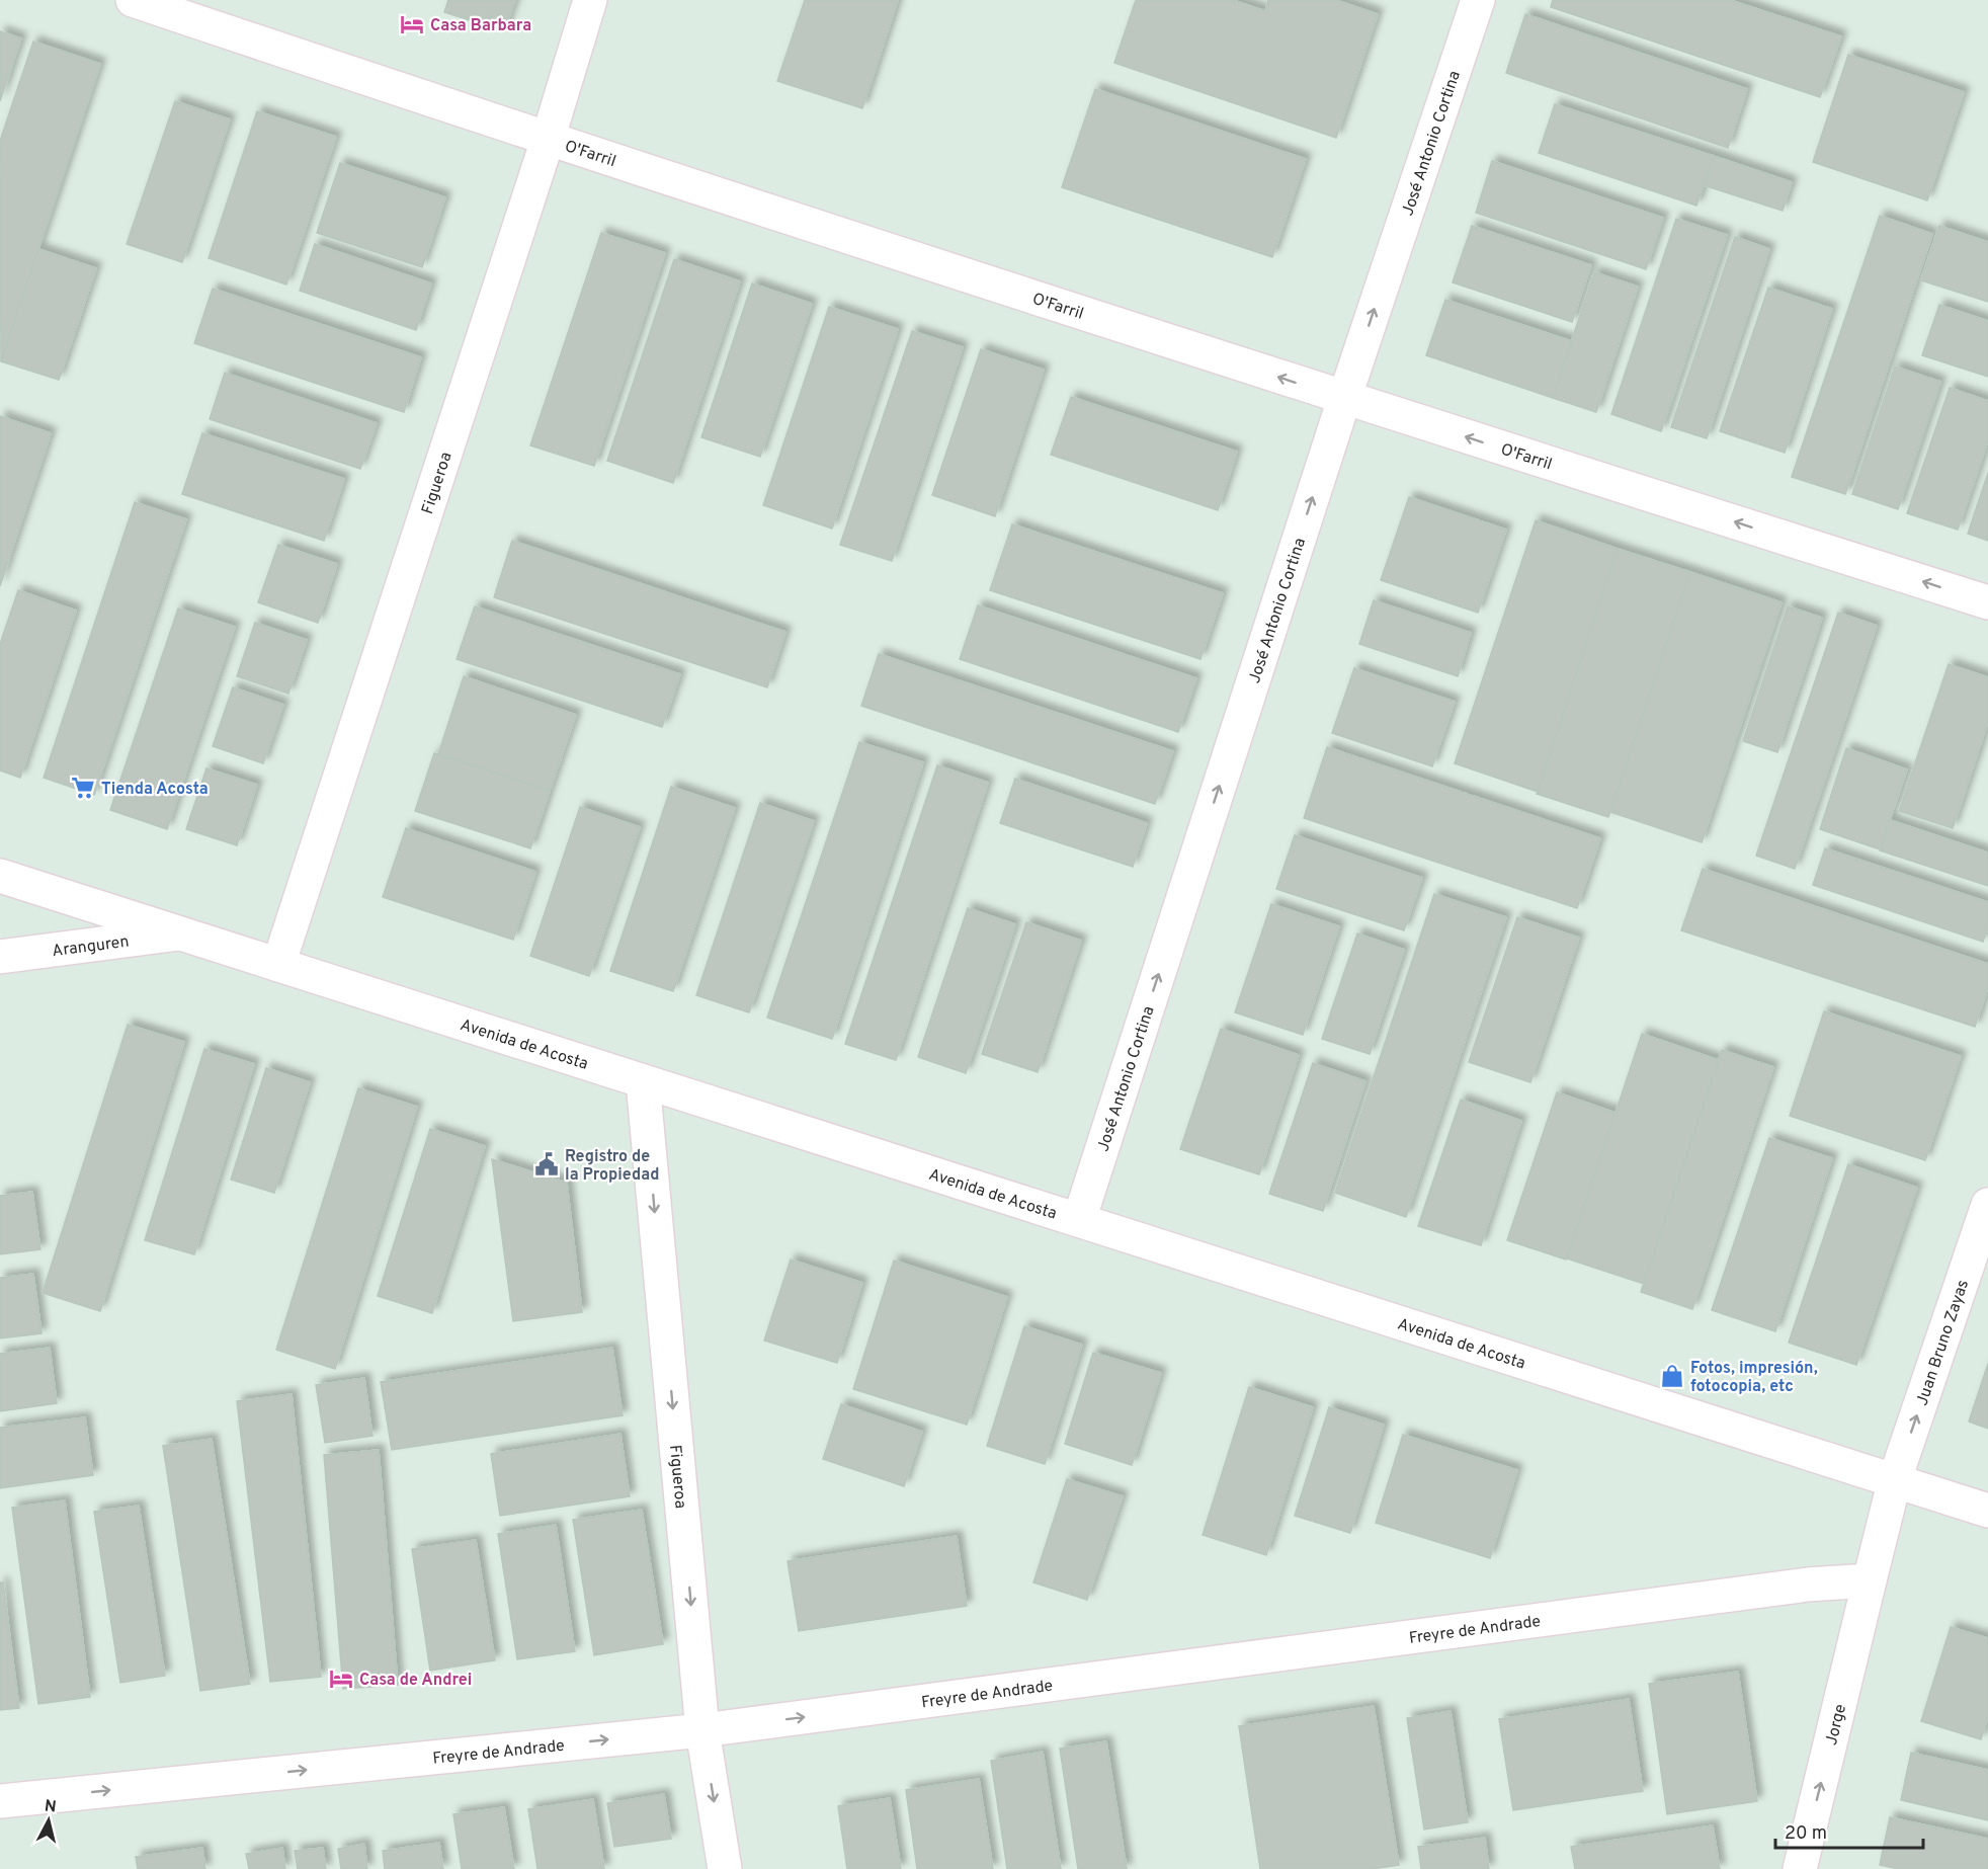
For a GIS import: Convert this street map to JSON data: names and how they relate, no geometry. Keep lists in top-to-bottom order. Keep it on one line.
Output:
{"streets":{"street":["José Antonio Cortina","O'Farril","Figueroa","Aranguren","Avenida de Acosta","Juan Bruno Zayas","Freyre de Andrade","Jorge"]},"crossings":[["José Antonio Cortina","O'Farril"],["José Antonio Cortina","Avenida de Acosta"],["O'Farril","Figueroa"],["Figueroa","Avenida de Acosta"],["Figueroa","Freyre de Andrade"],["Aranguren","Avenida de Acosta"],["Avenida de Acosta","Juan Bruno Zayas"],["Freyre de Andrade","Jorge"]],"one_way":["José Antonio Cortina","O'Farril","Figueroa","Juan Bruno Zayas","Freyre de Andrade","Jorge"],"places":{"hotel":["Casa Barbara","Casa de Andrei"],"supermarket":["Tienda Acosta"],"public building":["Registro de la Propiedad"],"shop":["Fotos, impresión, fotocopia, etc"]},"scale_bar":"20 m","north":"top"}
